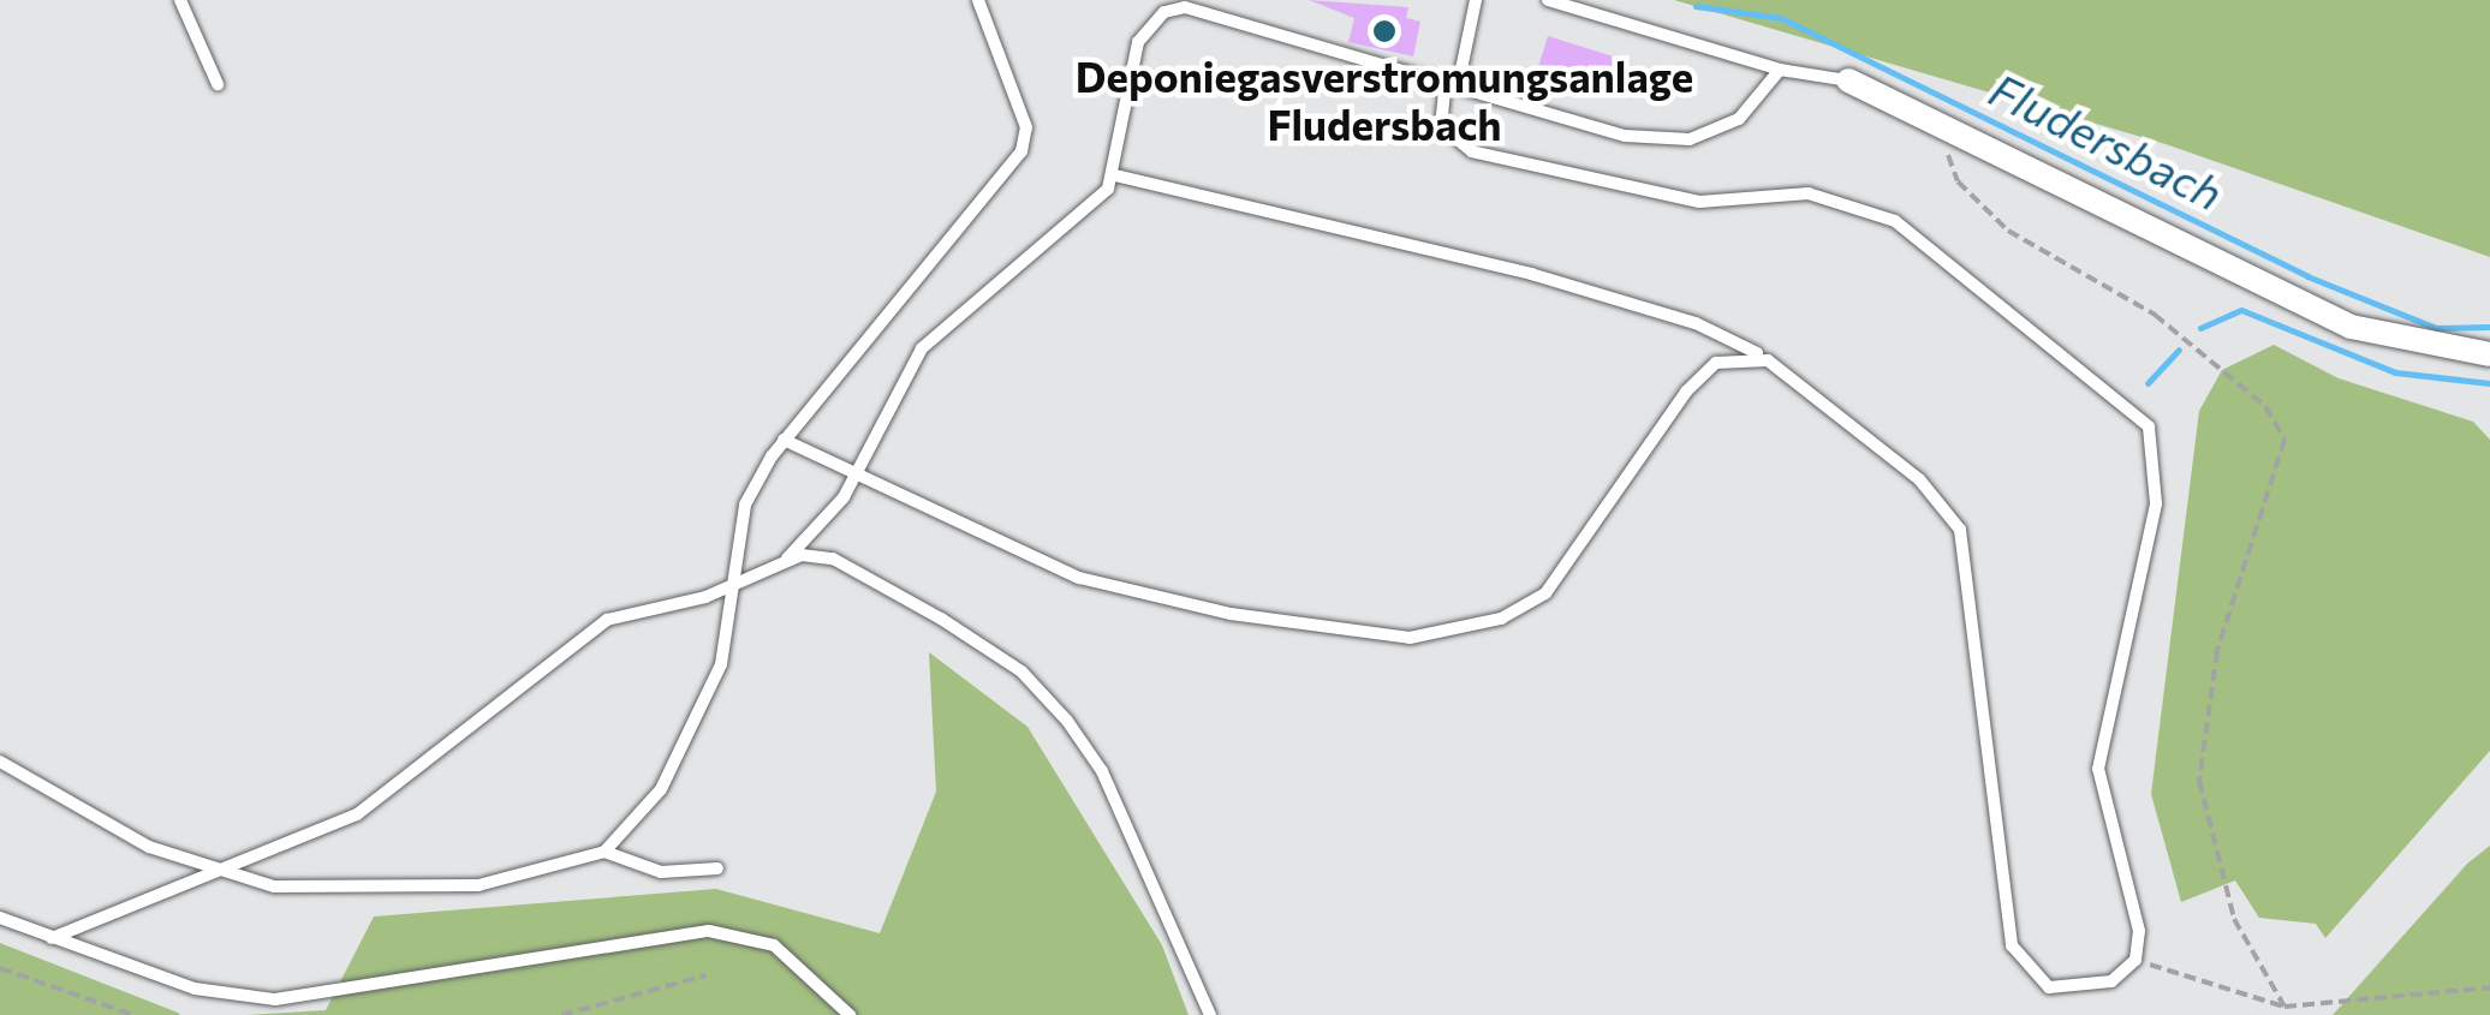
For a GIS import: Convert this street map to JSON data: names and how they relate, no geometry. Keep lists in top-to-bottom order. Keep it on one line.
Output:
{"water":["Fludersbach"],"places":["Deponiegasverstromungsanlage Fludersbach"]}
